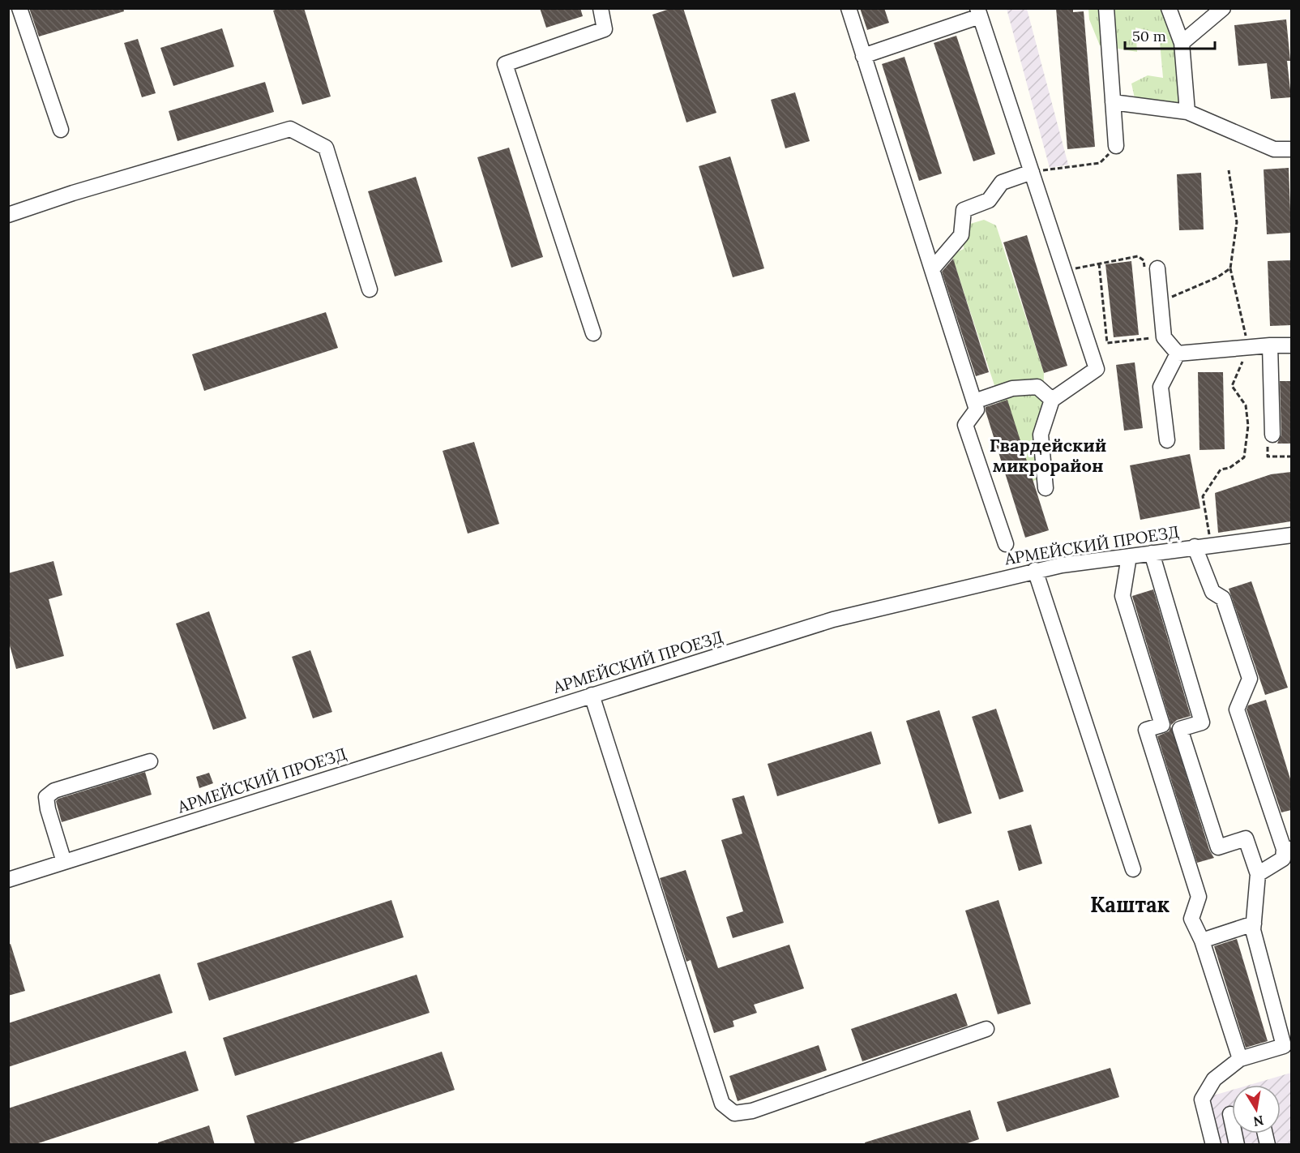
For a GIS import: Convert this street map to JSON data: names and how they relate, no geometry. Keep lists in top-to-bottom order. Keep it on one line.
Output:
{"streets":{"street":["АРМЕЙСКИЙ ПРОЕЗД"]},"districts":["Гвардейский микрорайон","Каштак"],"scale_bar":"50 m","north":"bottom"}
